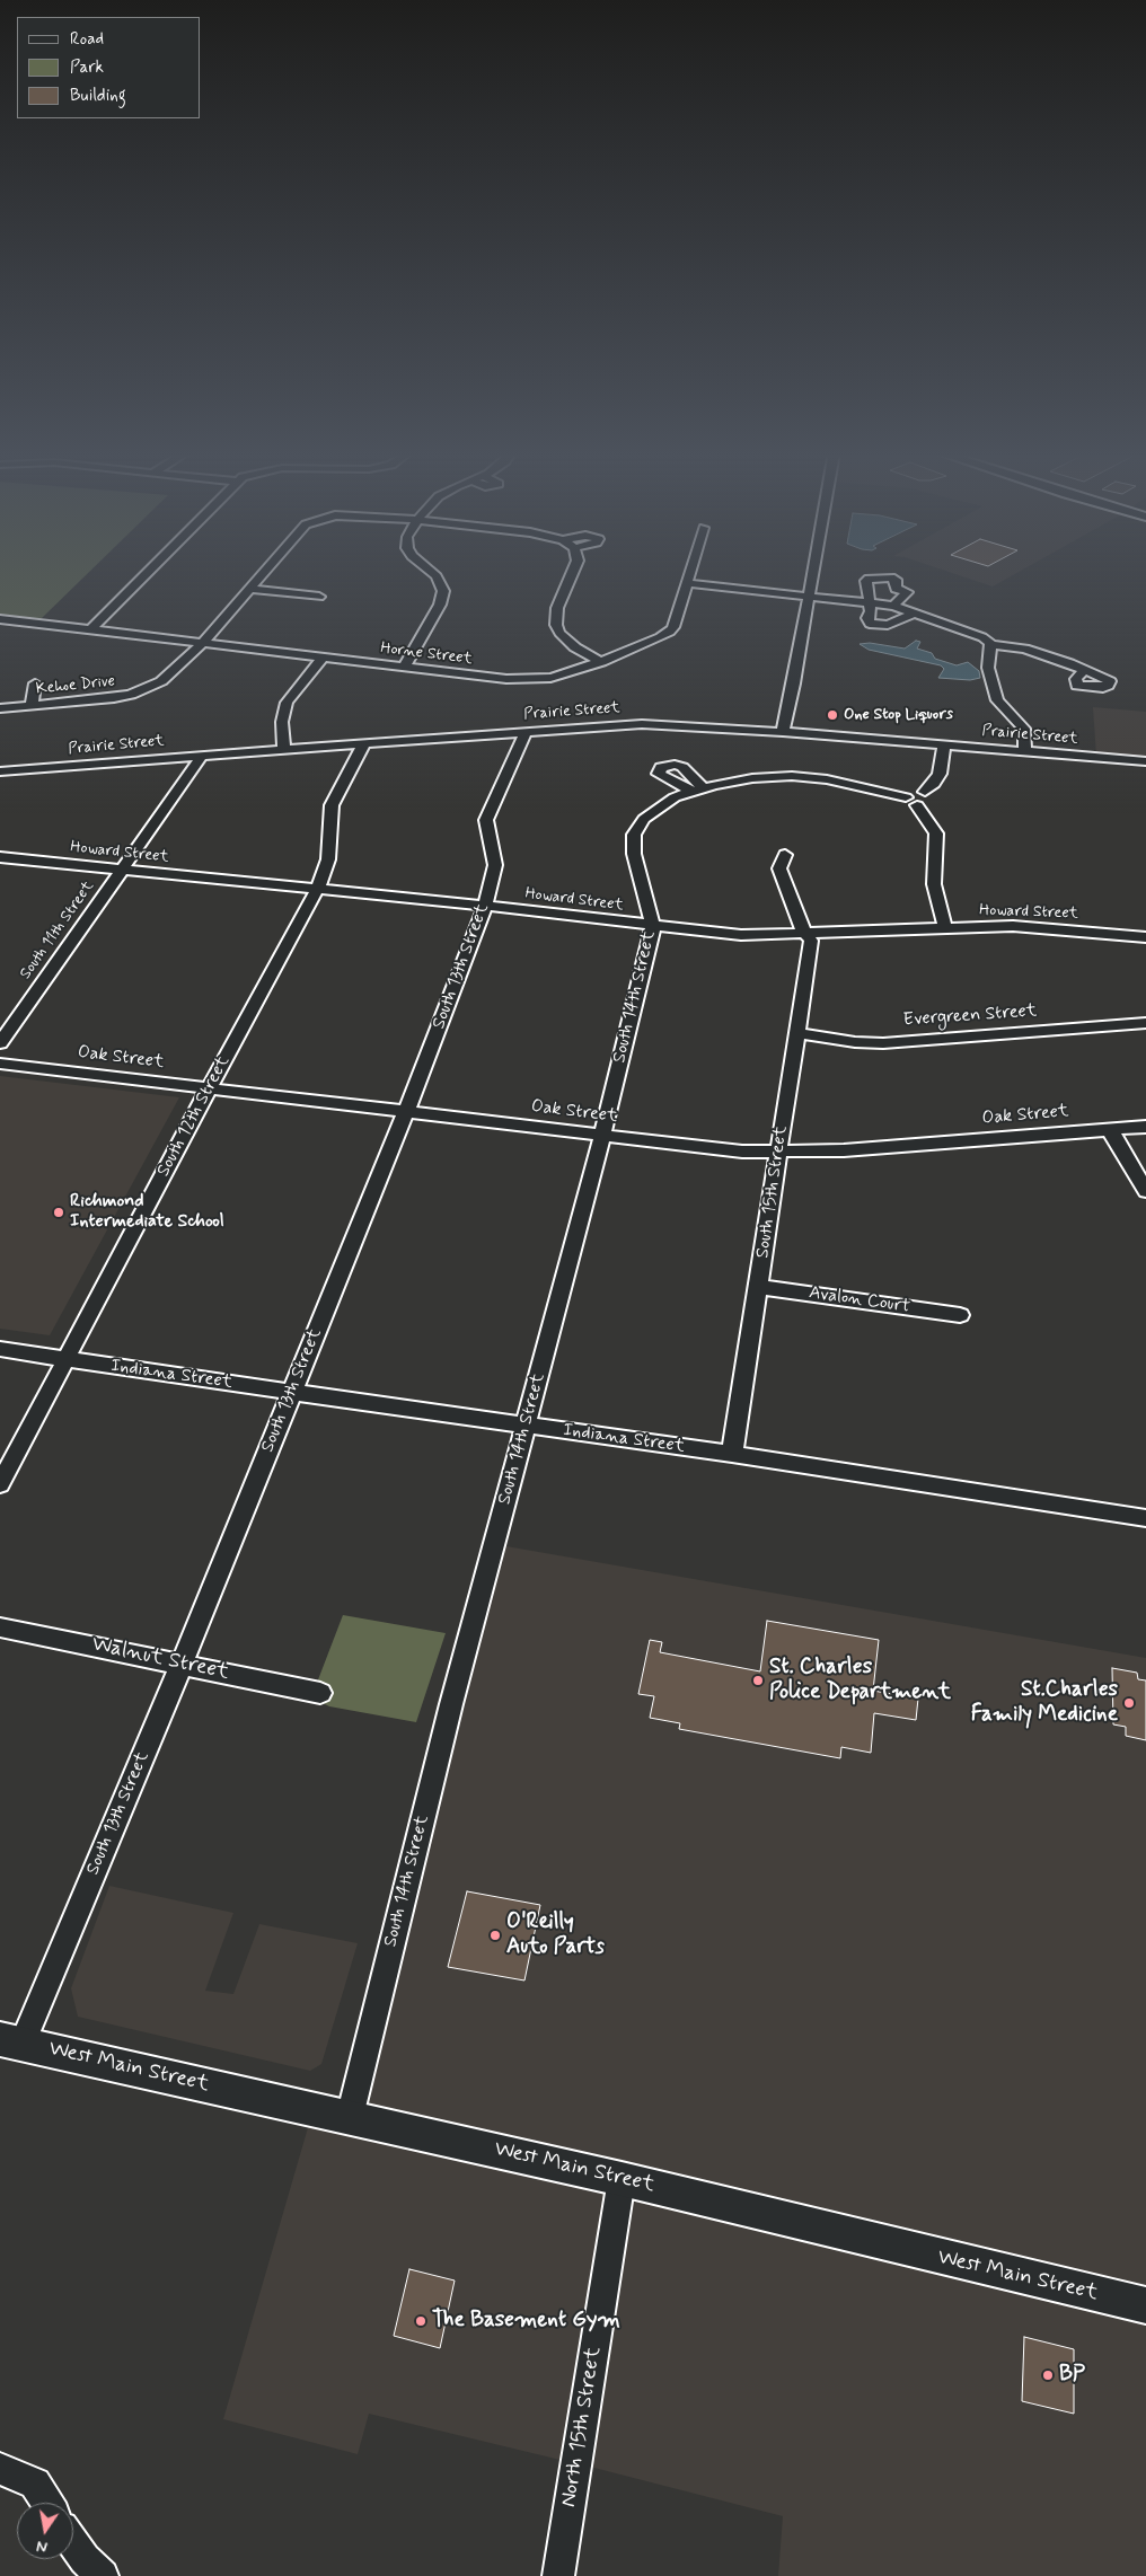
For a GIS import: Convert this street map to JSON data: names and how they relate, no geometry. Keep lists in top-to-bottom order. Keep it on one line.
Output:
{"streets":{"main road":["West Main Street"],"street":["Horne Street","Kehoe Drive","Prairie Street","Howard Street","South 11th Street","South 13th Street","South 14th Street","Evergreen Street","Oak Street","South 12th Street","South 15th Street","Avalon Court","Indiana Street","Walnut Street","North 15th Street"]},"crossings":[["Horne Street","Kehoe Drive"],["Prairie Street","South 11th Street"],["Prairie Street","South 13th Street"],["Prairie Street","South 12th Street"],["Howard Street","South 11th Street"],["Howard Street","South 13th Street"],["Howard Street","South 14th Street"],["Howard Street","South 12th Street"],["Howard Street","South 15th Street"],["South 13th Street","Oak Street"],["South 13th Street","Indiana Street"],["South 13th Street","Walnut Street"],["South 13th Street","West Main Street"],["South 14th Street","Oak Street"],["South 14th Street","Indiana Street"],["South 14th Street","West Main Street"],["Evergreen Street","South 15th Street"],["Oak Street","South 12th Street"],["Oak Street","South 15th Street"],["South 12th Street","Indiana Street"],["South 15th Street","Avalon Court"],["South 15th Street","Indiana Street"],["West Main Street","North 15th Street"]],"places":["One Stop Liquors","Richmond Intermediate School","St. Charles Police Department","St.Charles Family Medicine","O'Reilly Auto Parts","The Basement Gym","BP"],"legend":["Road","Park","Building"],"north":"bottom"}
